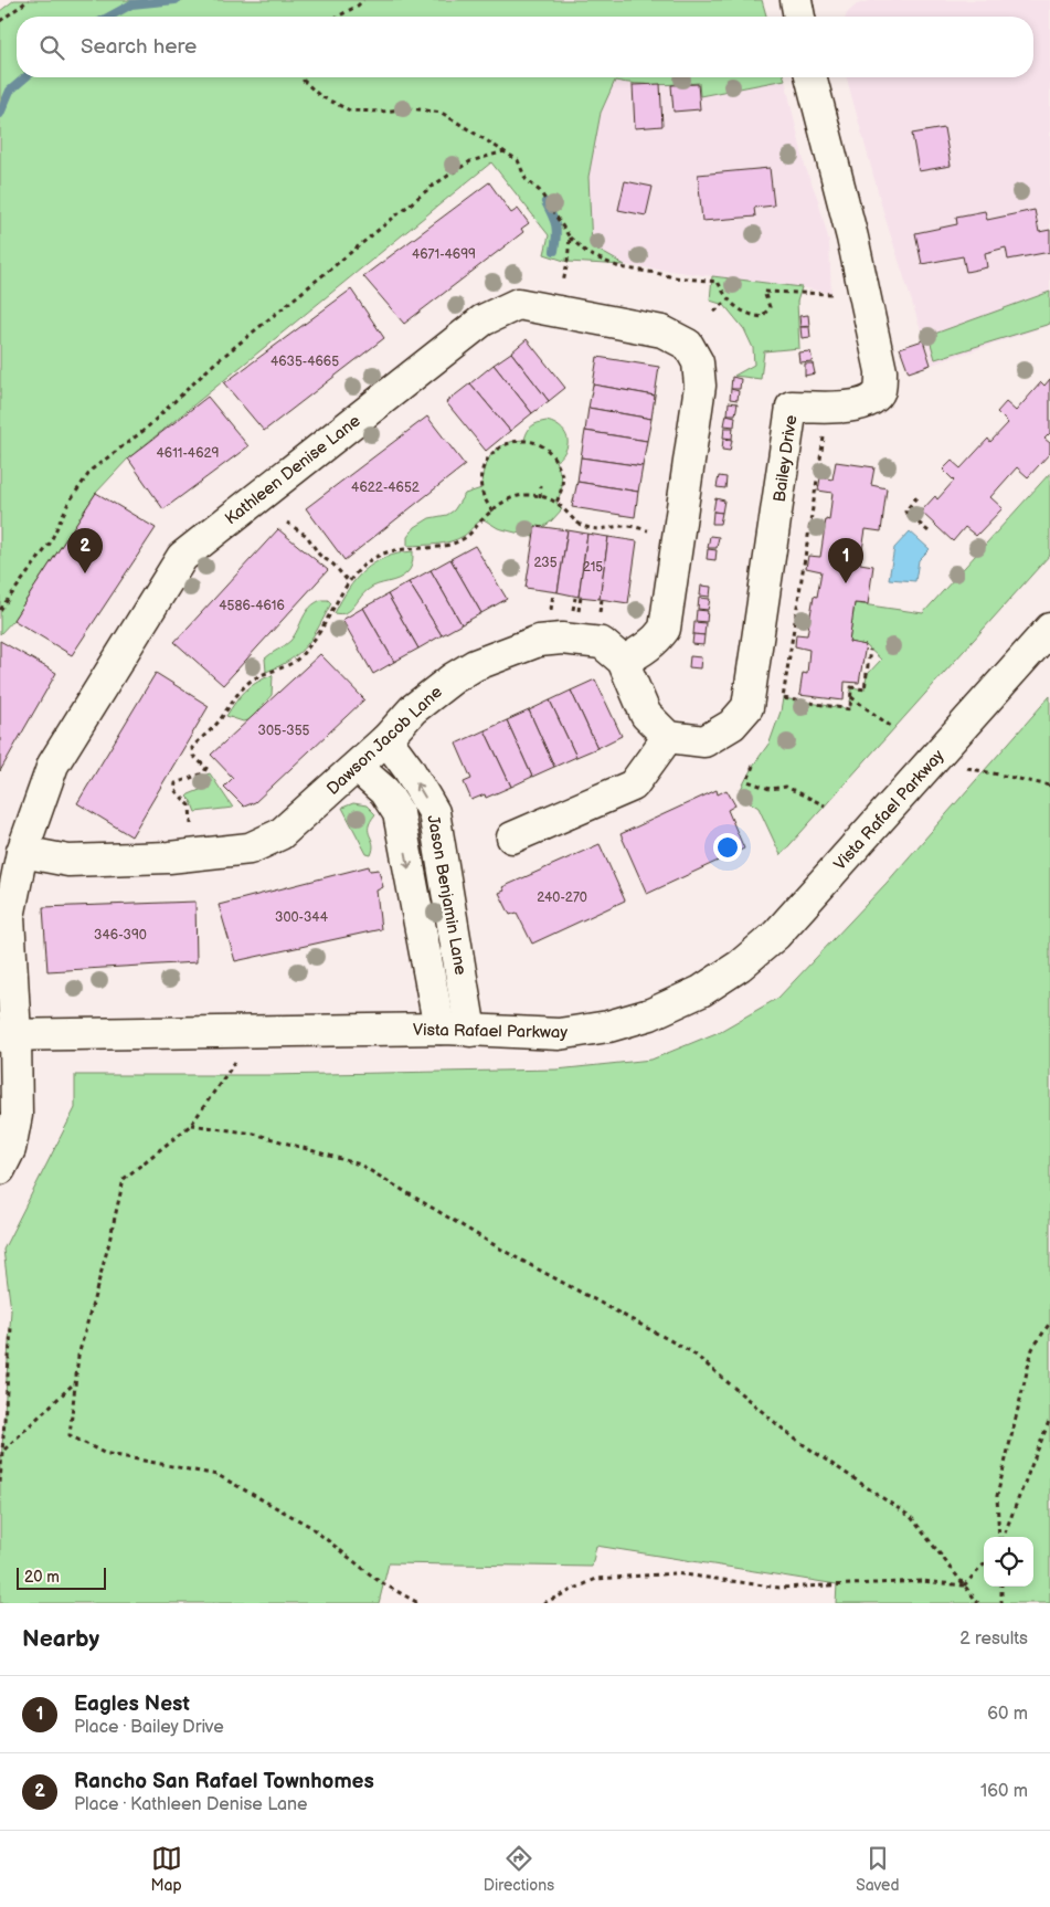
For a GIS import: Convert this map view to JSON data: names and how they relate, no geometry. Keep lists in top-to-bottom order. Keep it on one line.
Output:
{"streets":{"street":["Bailey Drive","Kathleen Denise Lane","Dawson Jacob Lane","Vista Rafael Parkway","Jason Benjamin Lane"]},"crossings":[["Bailey Drive","Dawson Jacob Lane"],["Kathleen Denise Lane","Dawson Jacob Lane"],["Kathleen Denise Lane","Vista Rafael Parkway"],["Dawson Jacob Lane","Jason Benjamin Lane"],["Vista Rafael Parkway","Jason Benjamin Lane"]],"house_numbers":["4671-4699","4635-4665","4611-4629","4622-4652","235","215","4586-4616","305-355","240-270","300-344","346-390"],"scale_bar":"20 m","page":{"search":"Search here","pins":["2","1"],"scale":"20 m","heading":["Nearby","2 results"],"list":[{"mark":"1","name":"Eagles Nest","note":"Place · Bailey Drive","value":"60 m"},{"mark":"2","name":"Rancho San Rafael Townhomes","note":"Place · Kathleen Denise Lane","value":"160 m"}],"nav":["Map","Directions","Saved"]}}
